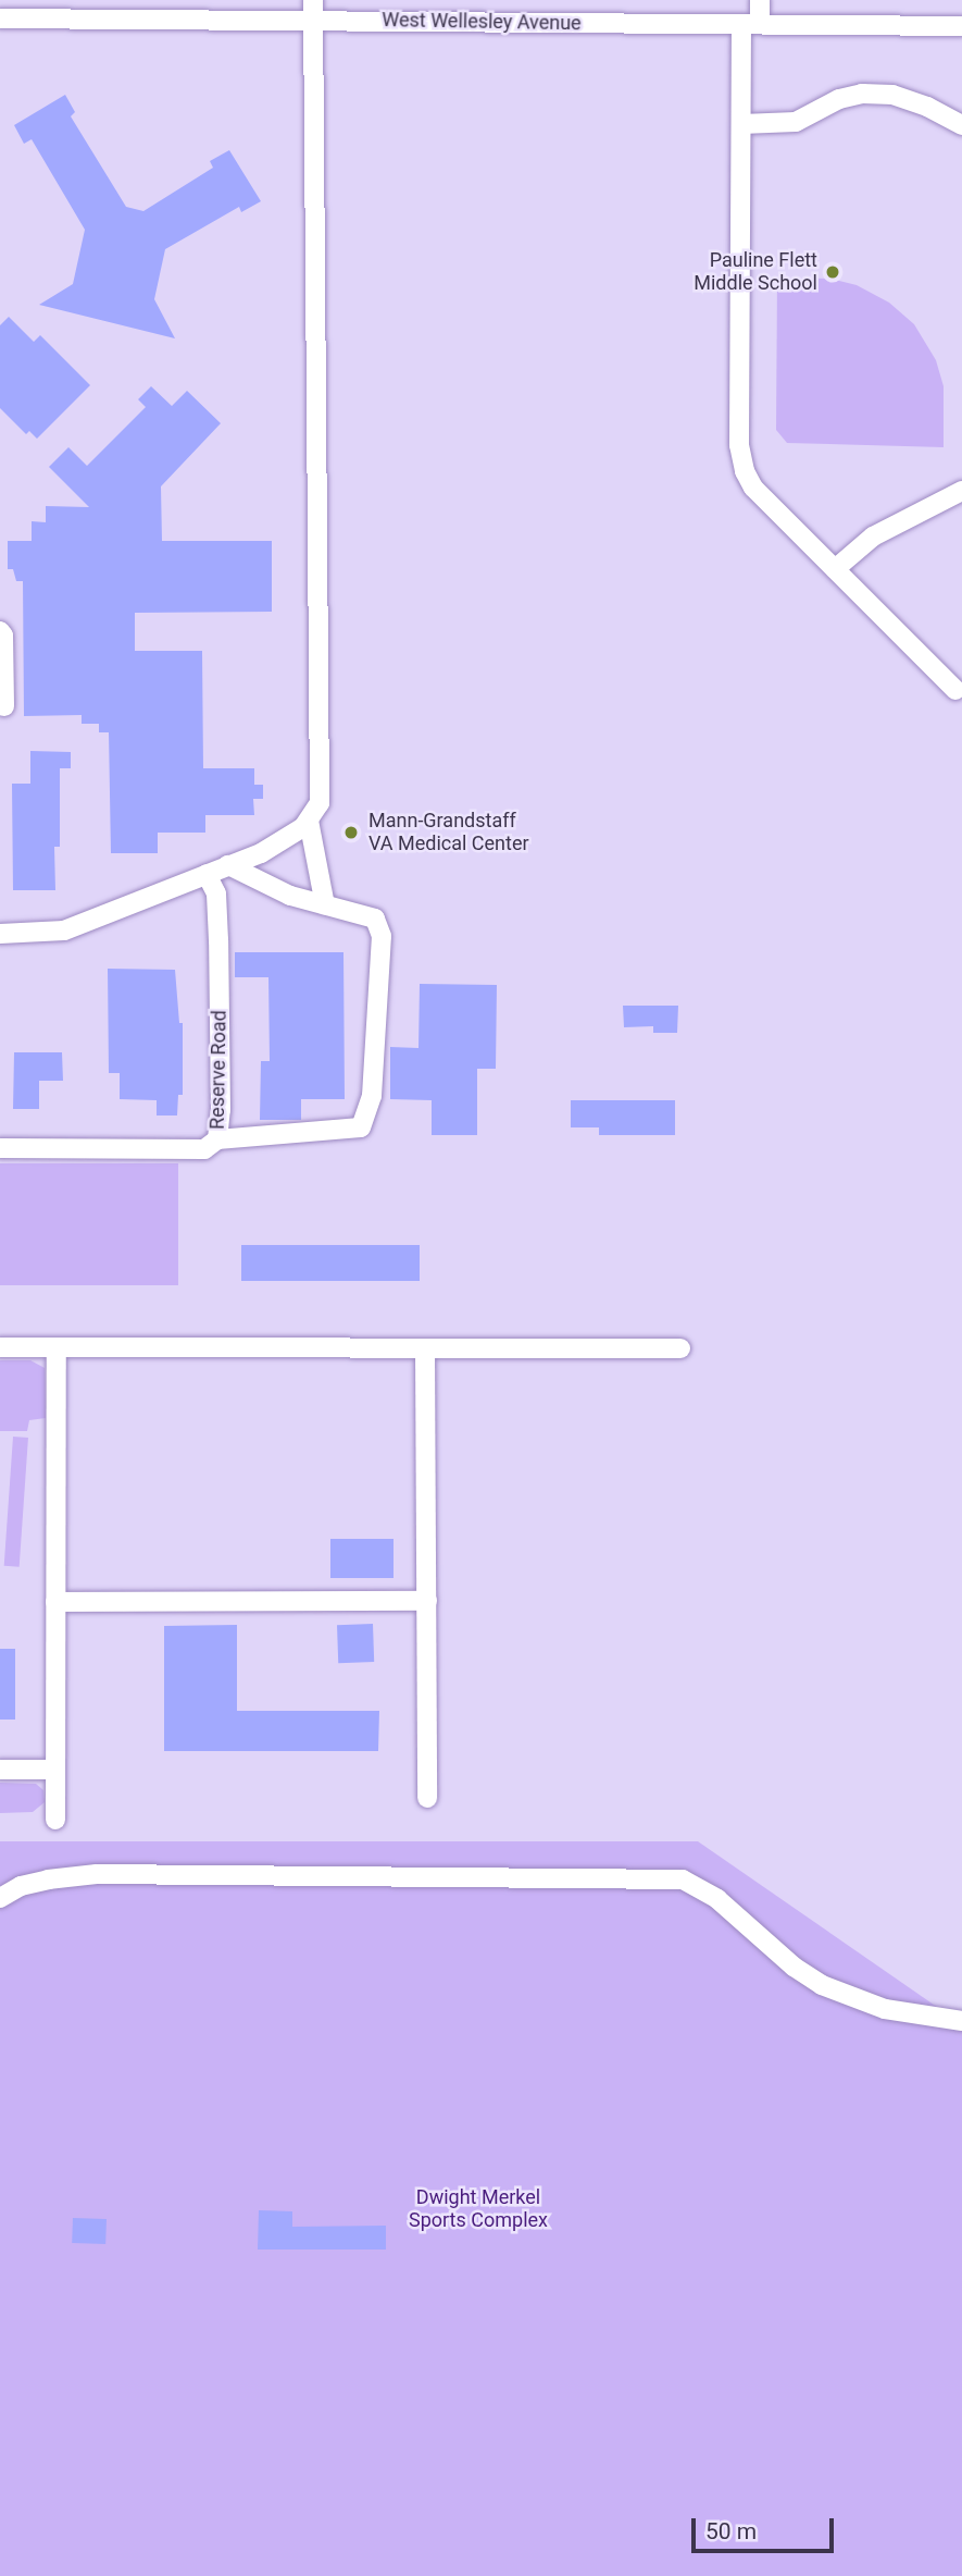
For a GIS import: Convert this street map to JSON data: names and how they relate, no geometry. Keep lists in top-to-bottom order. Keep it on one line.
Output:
{"streets":{"street":["West Wellesley Avenue","Reserve Road"]},"parks":["Dwight Merkel Sports Complex"],"places":["Pauline Flett Middle School","Mann-Grandstaff VA Medical Center"],"scale_bar":"50 m"}
